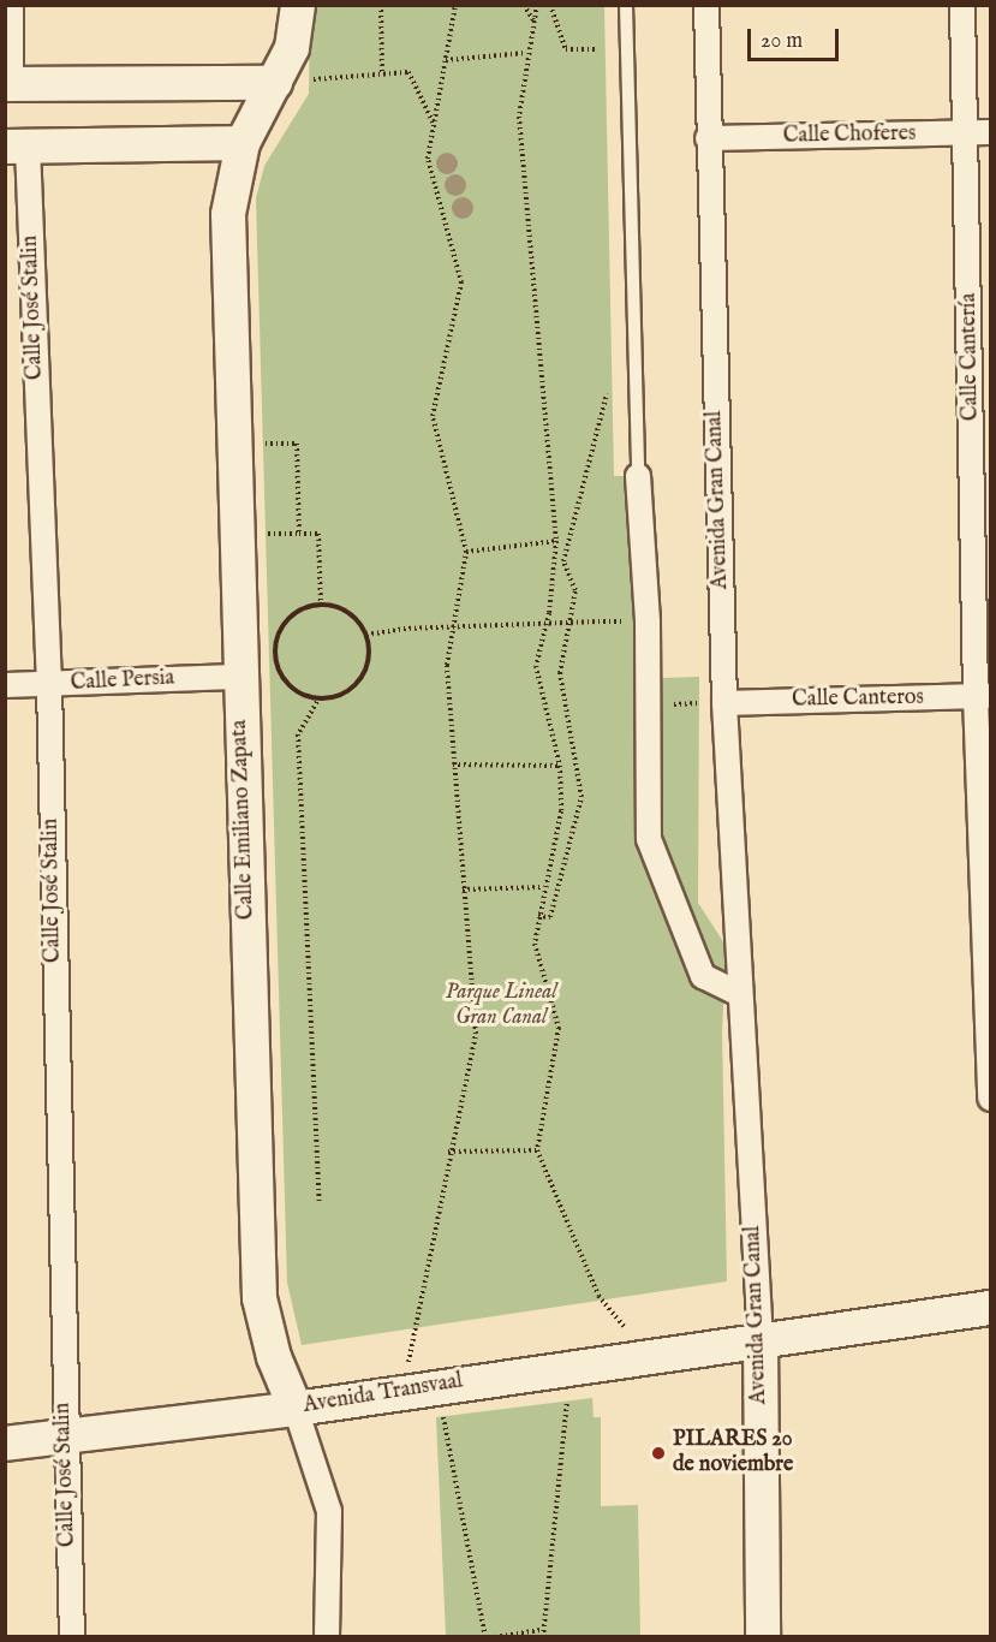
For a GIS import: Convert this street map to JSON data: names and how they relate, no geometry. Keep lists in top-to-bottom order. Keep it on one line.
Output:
{"streets":{"street":["Calle Choferes","Calle José Stalin","Calle Cantería","Avenida Gran Canal","Calle Persia","Calle Canteros","Calle Emiliano Zapata","Avenida Transvaal"]},"crossings":[["Calle Choferes","Calle Cantería"],["Calle Choferes","Avenida Gran Canal"],["Calle José Stalin","Calle Persia"],["Calle José Stalin","Avenida Transvaal"],["Calle Cantería","Calle Canteros"],["Avenida Gran Canal","Calle Canteros"],["Avenida Gran Canal","Avenida Transvaal"],["Calle Persia","Calle Emiliano Zapata"],["Calle Emiliano Zapata","Avenida Transvaal"]],"parks":["Parque Lineal Gran Canal"],"places":["PILARES 20 de noviembre"],"scale_bar":"20 m"}
